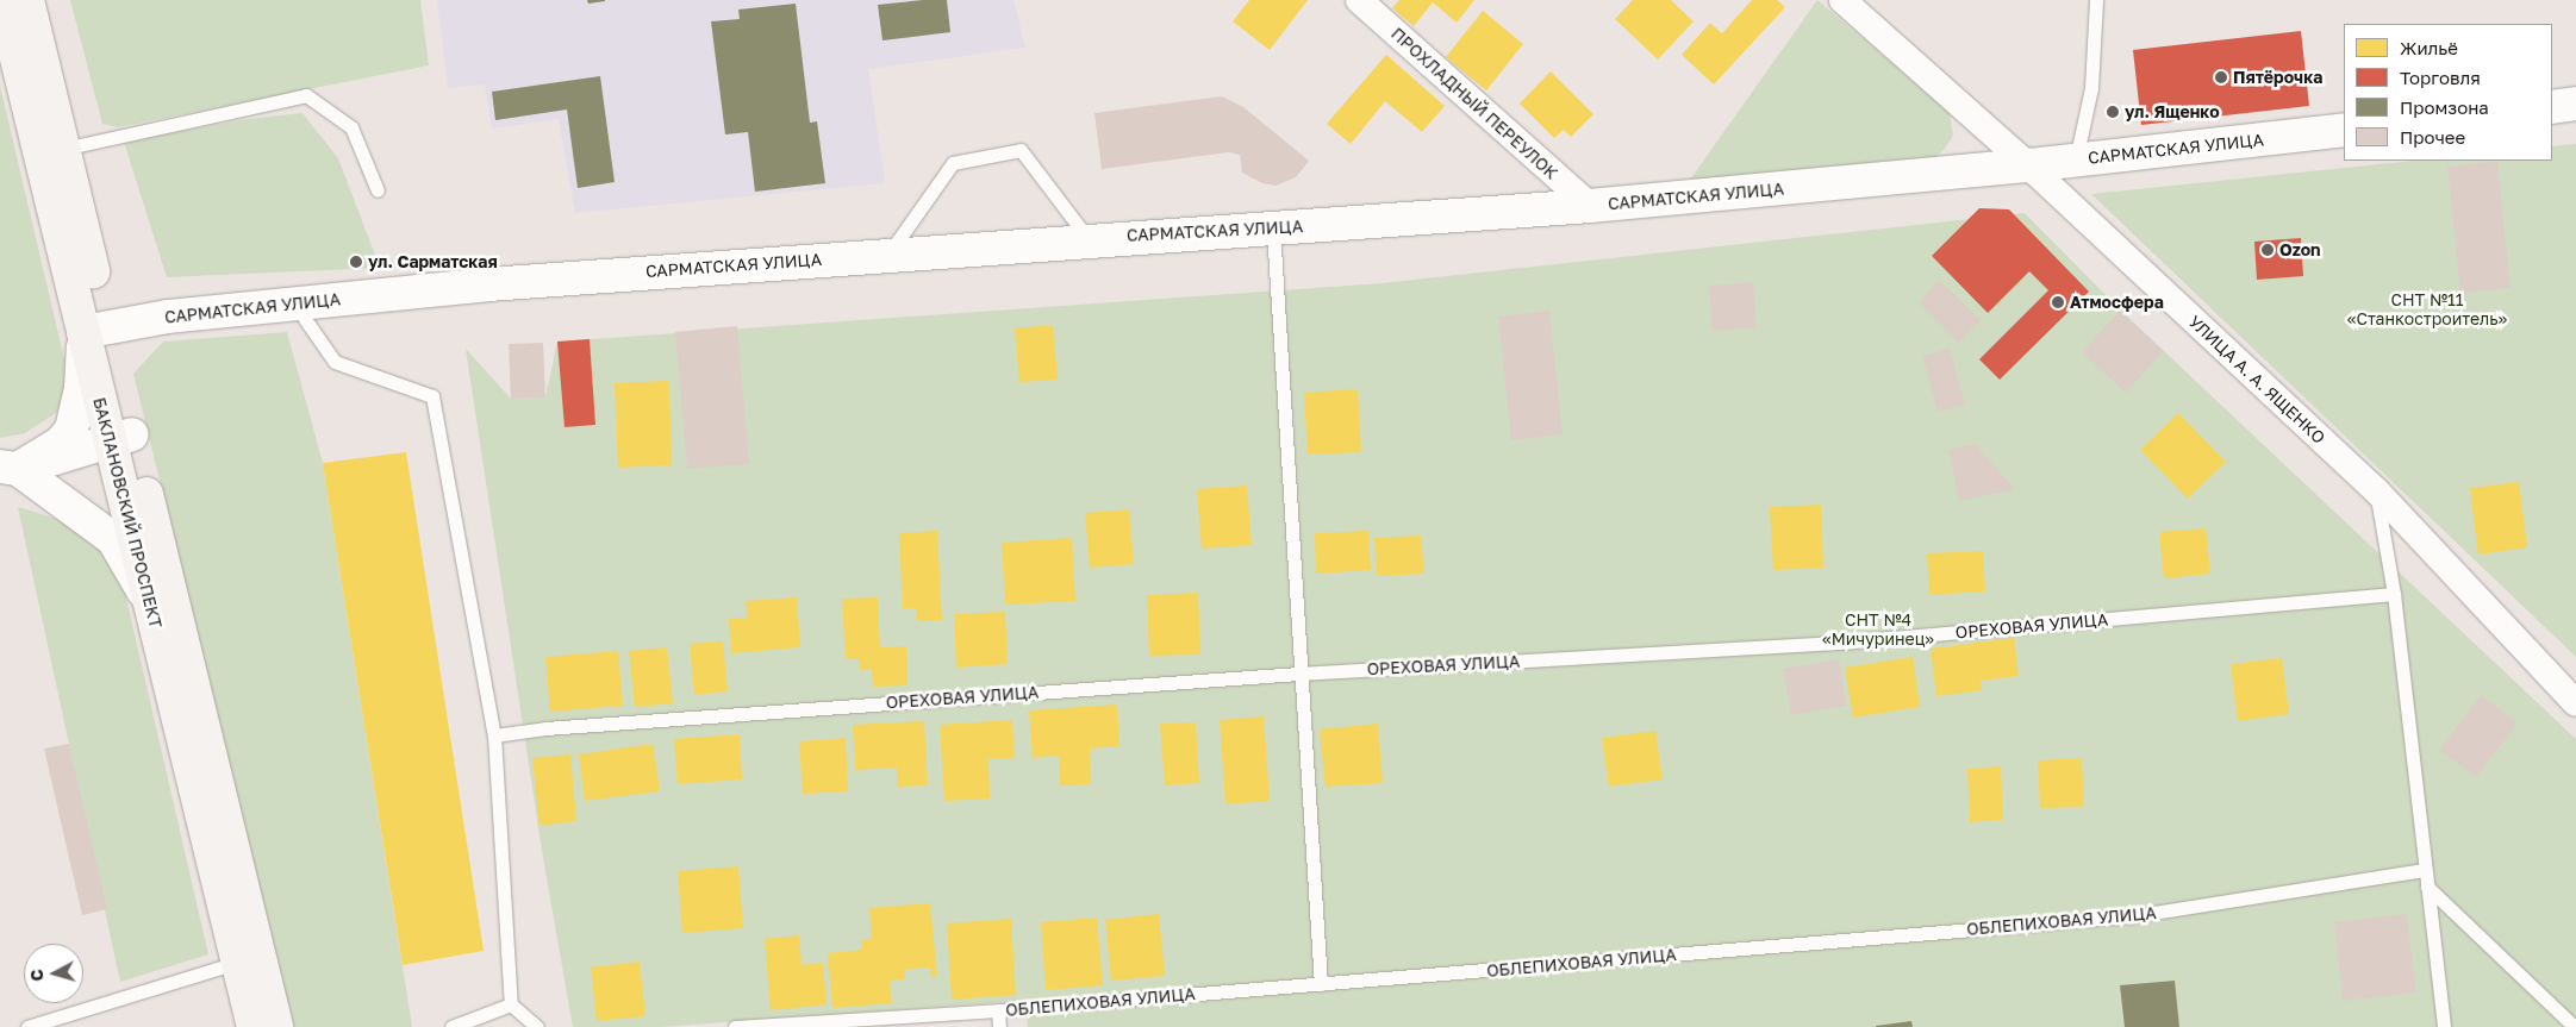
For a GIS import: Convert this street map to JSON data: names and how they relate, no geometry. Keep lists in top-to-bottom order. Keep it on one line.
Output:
{"streets":{"main road":["САРМАТСКАЯ УЛИЦА","БАКЛАНОВСКИЙ ПРОСПЕКТ"],"street":["ПРОХЛАДНЫЙ ПЕРЕУЛОК","УЛИЦА А. А. ЯЩЕНКО"],"lane":["ОРЕХОВАЯ УЛИЦА","ОБЛЕПИХОВАЯ УЛИЦА"]},"crossings":[["ПРОХЛАДНЫЙ ПЕРЕУЛОК","САРМАТСКАЯ УЛИЦА"],["САРМАТСКАЯ УЛИЦА","УЛИЦА А. А. ЯЩЕНКО"],["САРМАТСКАЯ УЛИЦА","БАКЛАНОВСКИЙ ПРОСПЕКТ"]],"parks":["СНТ №11 «Станкостроитель»","СНТ №4 «Мичуринец»"],"places":["Пятёрочка","ул. Ященко","Ozon","ул. Сарматская","Атмосфера"],"legend":["Жильё","Торговля","Промзона","Прочее"],"north":"left"}
